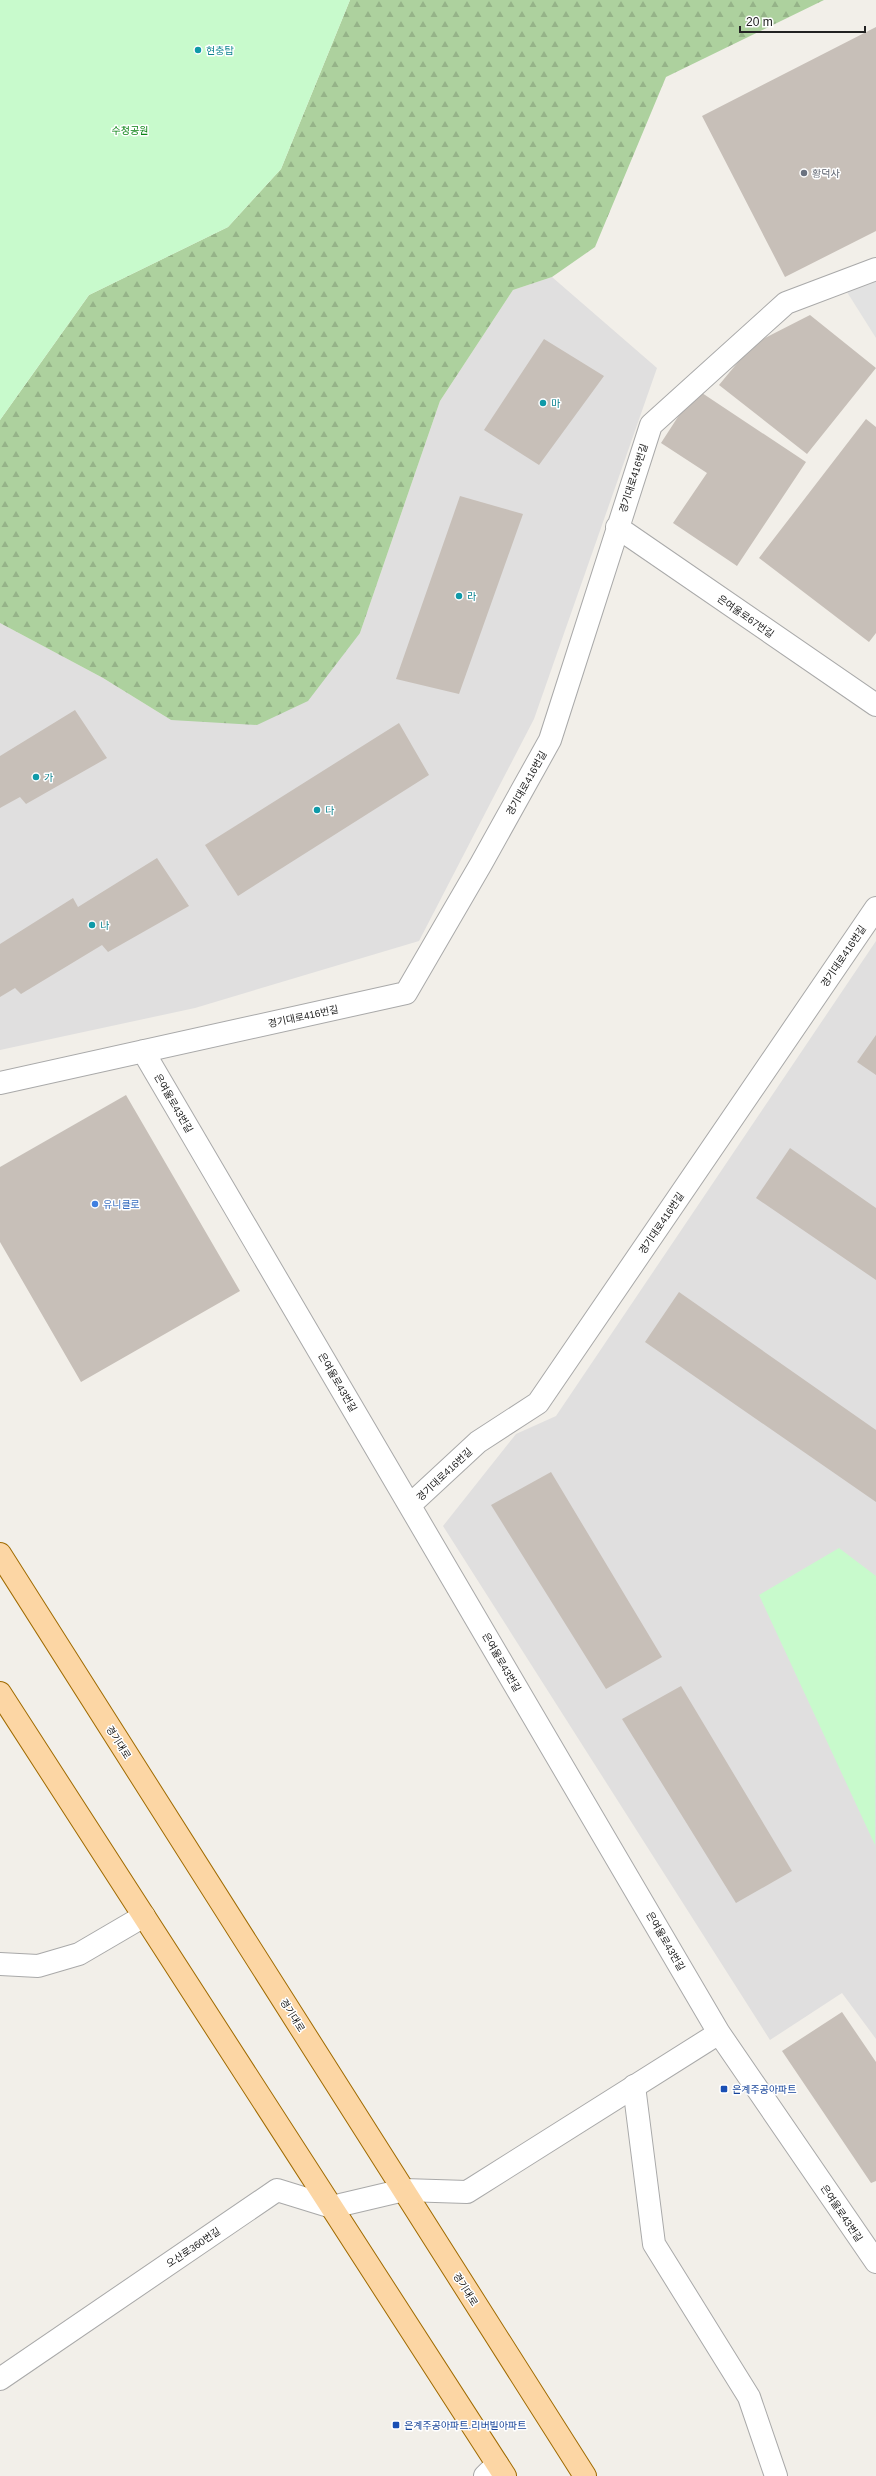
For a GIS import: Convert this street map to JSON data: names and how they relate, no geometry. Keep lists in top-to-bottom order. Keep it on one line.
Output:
{"streets":{"main road":["경기대로"],"street":["경기대로416번길","은여울로67번길","은여울로43번길","오산로360번길"]},"crossings":[["경기대로416번길","은여울로67번길"],["경기대로416번길","은여울로43번길"]],"parks":["수청공원"],"places":{"other":["현충탑","황덕사","마","라","가","다","나","유니클로"],"transit":["은계주공아파트","은계주공아파트.리버빌아파트"]},"scale_bar":"20 m"}
